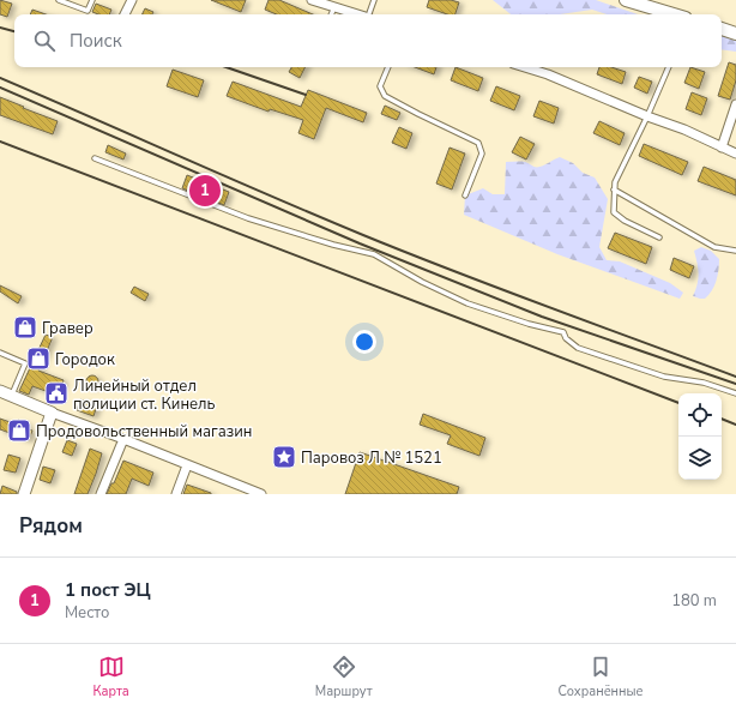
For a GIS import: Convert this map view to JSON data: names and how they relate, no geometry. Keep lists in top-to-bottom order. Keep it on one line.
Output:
{"places":{"shop":["Гравер","Городок","Продовольственный магазин"],"public building":["Линейный отдел полиции ст. Кинель"],"place":["Паровоз Л № 1521"]},"page":{"search":"Поиск","pins":"1","heading":"Рядом","list":[{"mark":"1","name":"1 пост ЭЦ","note":"Место","value":"180 m"}],"nav":["Карта","Маршрут","Сохранённые"]}}
